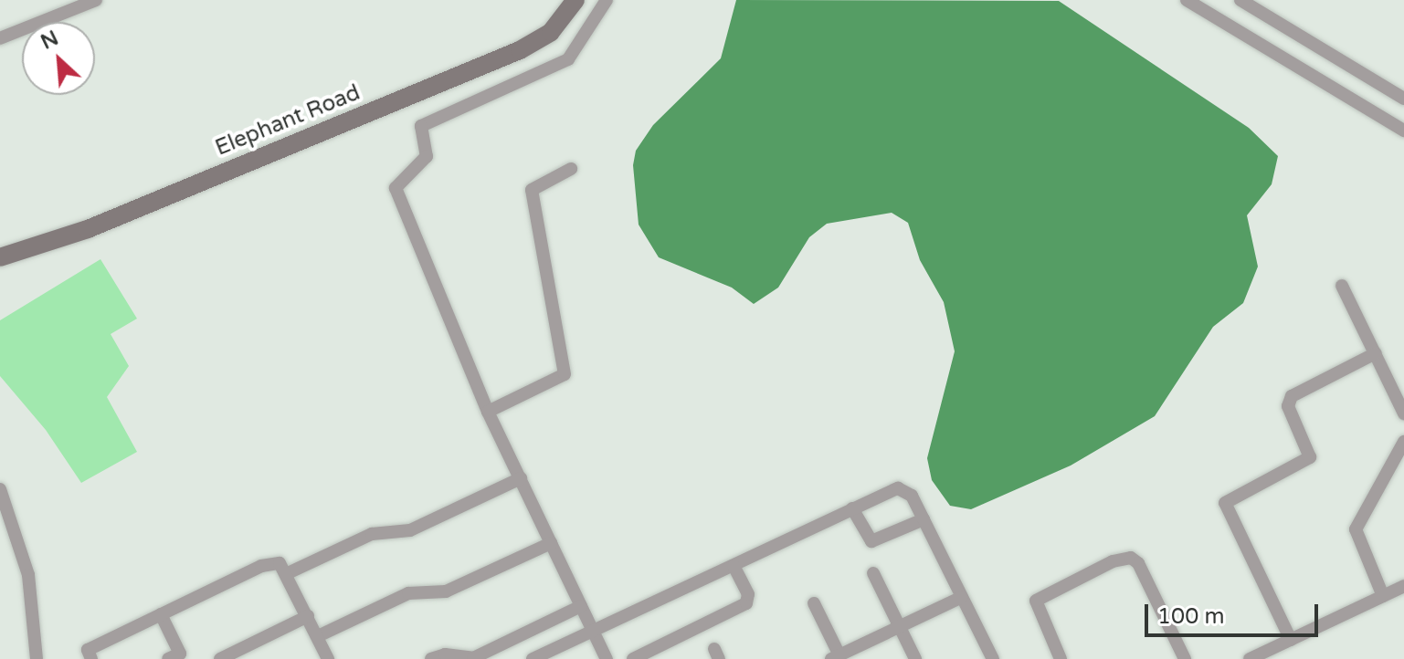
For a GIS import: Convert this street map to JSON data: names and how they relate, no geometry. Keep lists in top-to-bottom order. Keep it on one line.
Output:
{"streets":{"street":["Elephant Road"]},"scale_bar":"100 m","north":"top left"}
